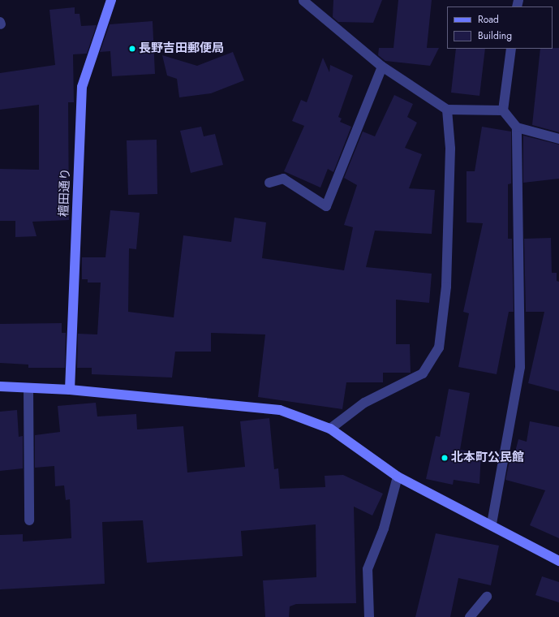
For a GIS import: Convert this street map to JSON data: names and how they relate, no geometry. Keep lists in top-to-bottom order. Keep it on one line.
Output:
{"streets":{"street":["檀田通り"]},"places":["長野吉田郵便局","北本町公民館"],"legend":["Road","Building"]}
